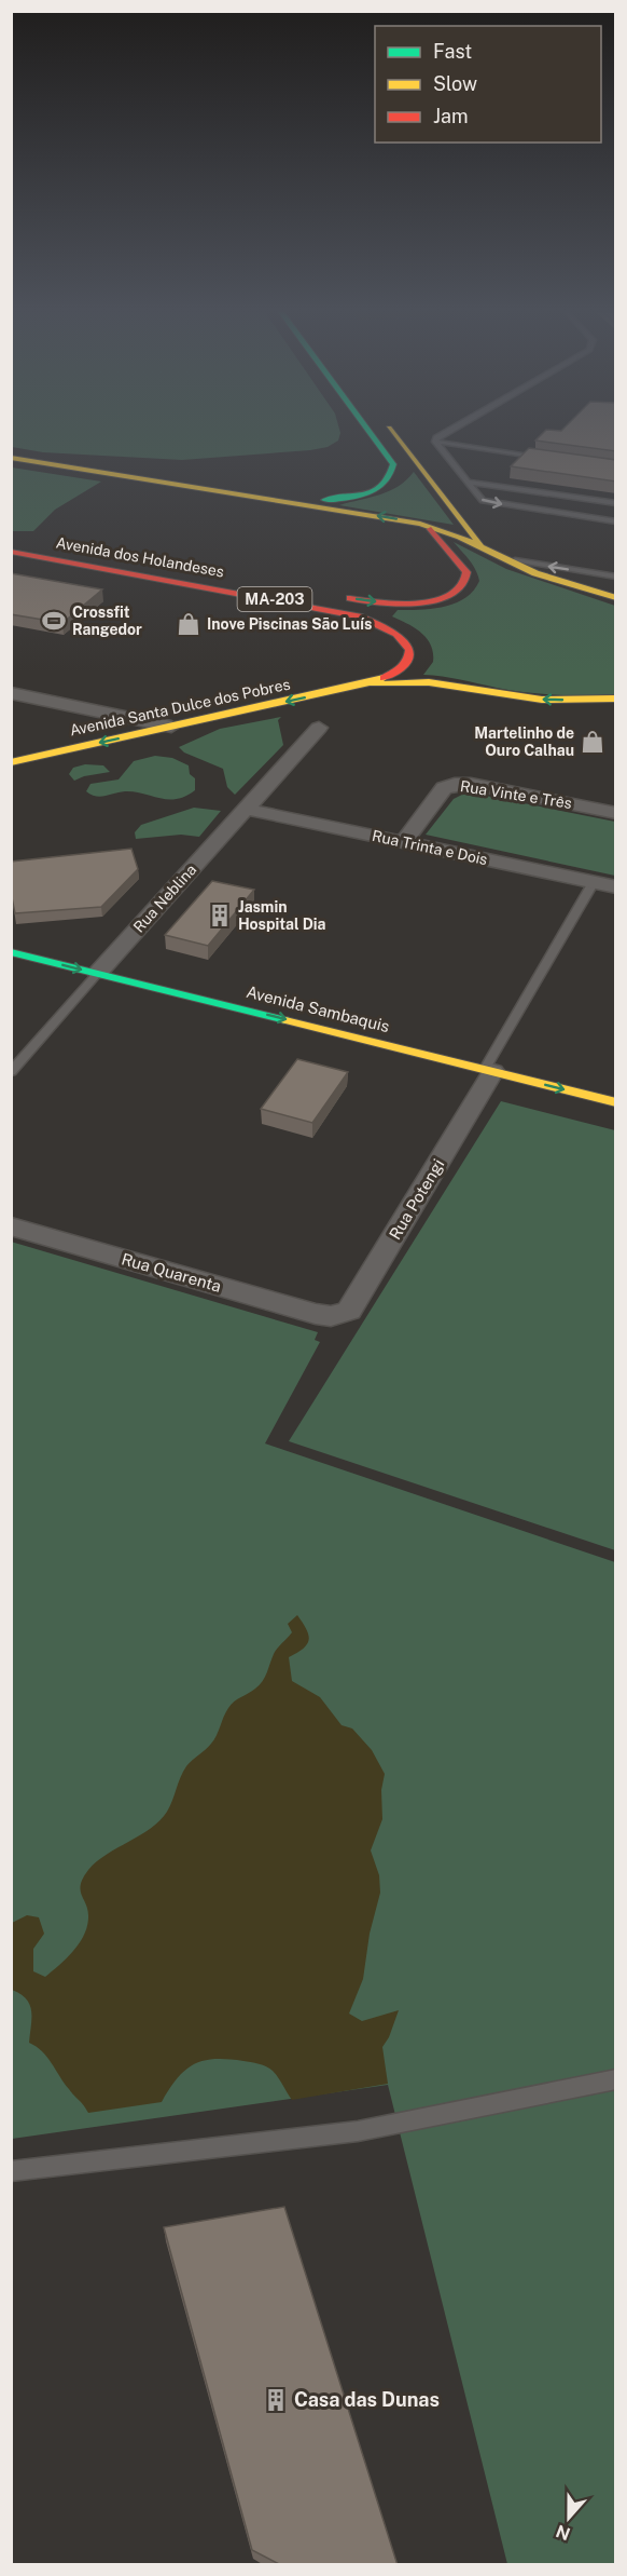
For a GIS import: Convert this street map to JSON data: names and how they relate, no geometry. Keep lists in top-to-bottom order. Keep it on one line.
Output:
{"streets":{"main road":["Avenida dos Holandeses","MA-203","Avenida Santa Dulce dos Pobres","Avenida Sambaquis"],"street":["Rua Vinte e Três","Rua Trinta e Dois","Rua Neblina","Rua Potengi","Rua Quarenta"]},"crossings":[["Avenida dos Holandeses","Avenida Santa Dulce dos Pobres"],["Rua Vinte e Três","Rua Trinta e Dois"],["Rua Trinta e Dois","Rua Neblina"],["Rua Trinta e Dois","Rua Potengi"],["Rua Neblina","Avenida Sambaquis"],["Avenida Sambaquis","Rua Potengi"],["Rua Potengi","Rua Quarenta"]],"one_way":["Avenida Santa Dulce dos Pobres","Avenida Sambaquis"],"places":{"sports":["Crossfit Rangedor"],"shop":["Inove Piscinas São Luís","Martelinho de Ouro Calhau"],"building":["Jasmin Hospital Dia","Casa das Dunas"]},"legend":["Fast","Slow","Jam"],"north":"bottom"}
